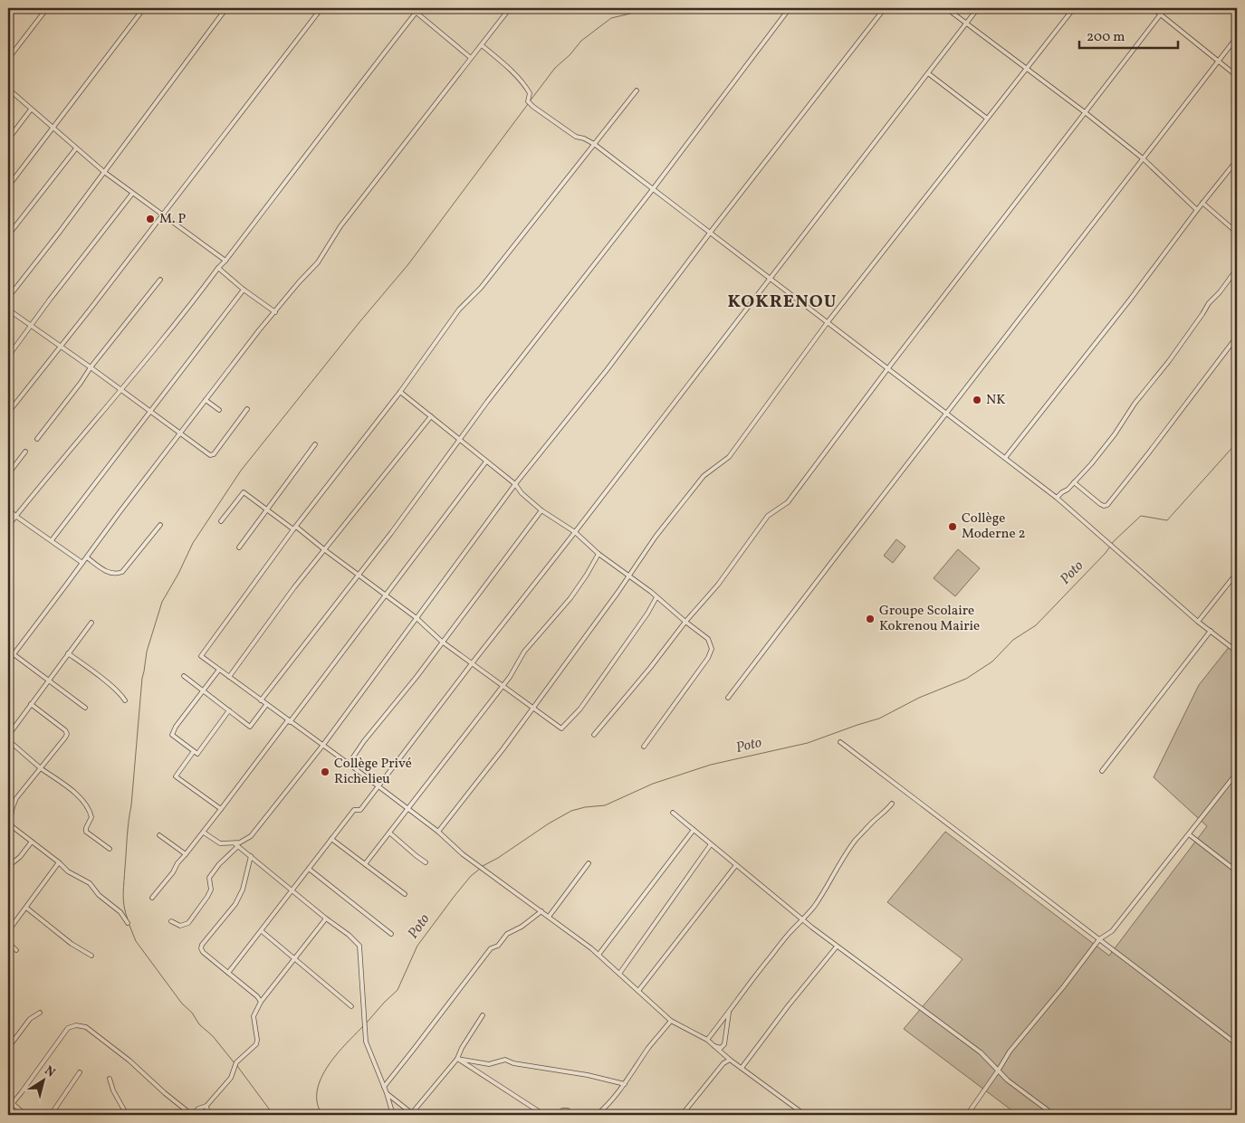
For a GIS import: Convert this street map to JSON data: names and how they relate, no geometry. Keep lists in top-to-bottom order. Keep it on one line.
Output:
{"districts":["KOKRENOU"],"water":["Poto"],"places":["M. P","NK","Collège Moderne 2","Groupe Scolaire Kokrenou Mairie","Collège Privé Richelieu"],"scale_bar":"200 m","north":"top right"}
